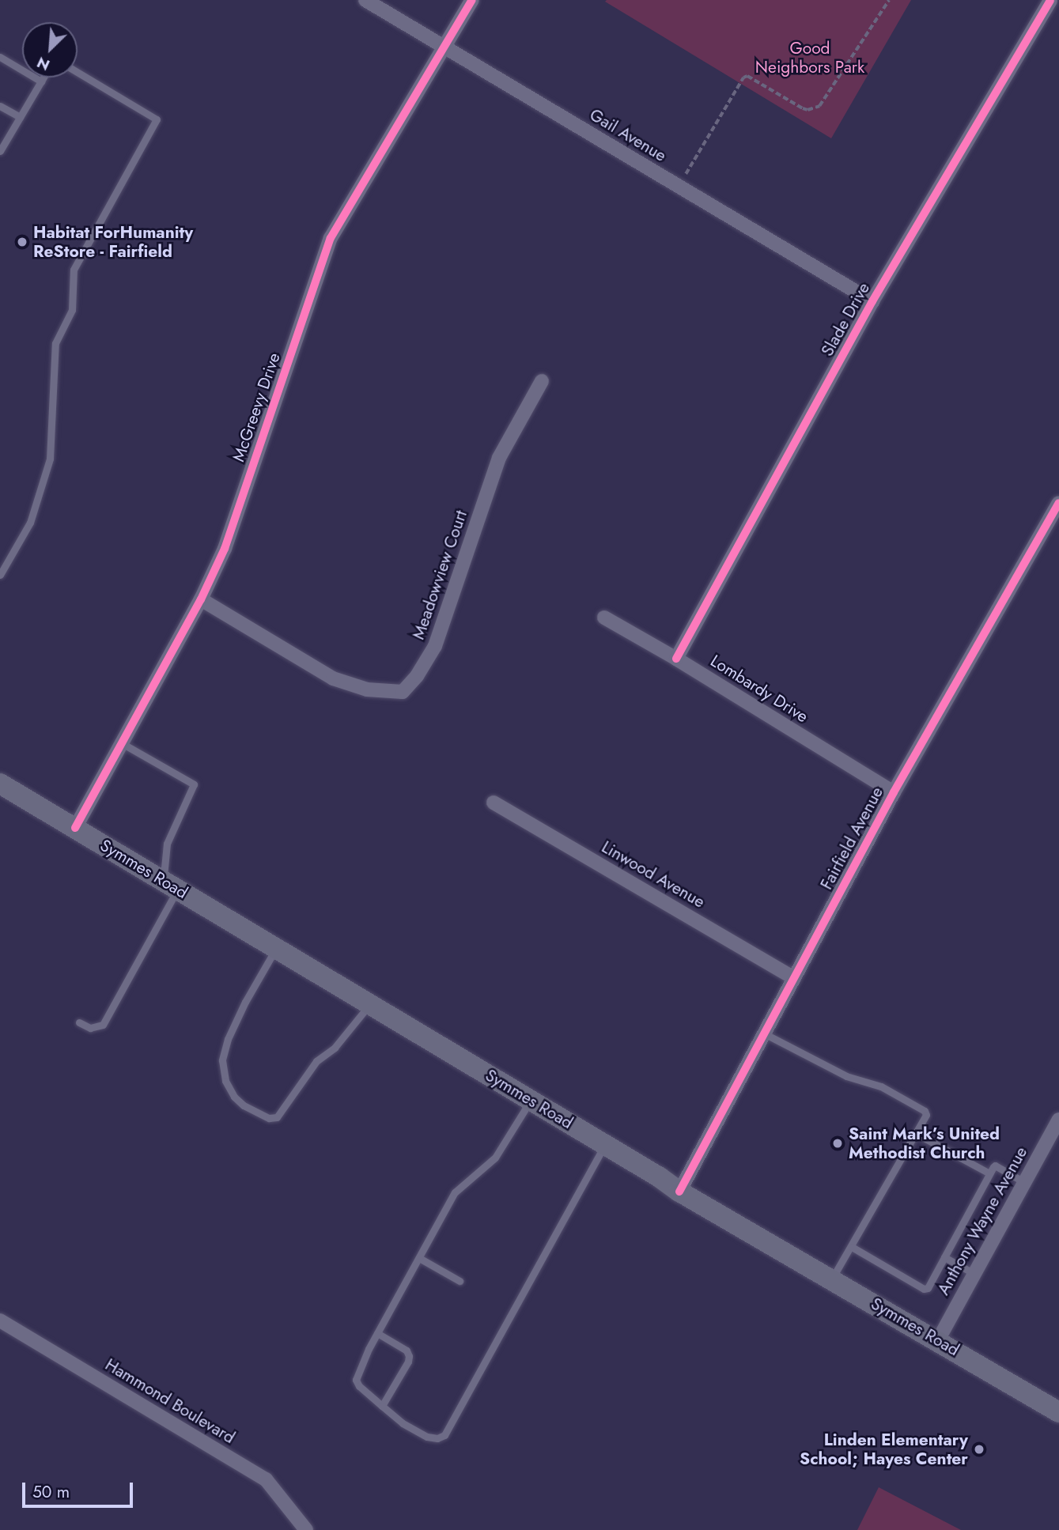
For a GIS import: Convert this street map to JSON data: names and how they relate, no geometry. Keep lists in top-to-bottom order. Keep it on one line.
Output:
{"streets":{"main road":["Symmes Road"],"street":["Gail Avenue","Slade Drive","McGreevy Drive","Meadowview Court","Lombardy Drive","Fairfield Avenue","Linwood Avenue","Anthony Wayne Avenue","Hammond Boulevard"]},"crossings":[["Gail Avenue","Slade Drive"],["Gail Avenue","McGreevy Drive"],["Slade Drive","Lombardy Drive"],["McGreevy Drive","Meadowview Court"],["McGreevy Drive","Symmes Road"],["Lombardy Drive","Fairfield Avenue"],["Fairfield Avenue","Symmes Road"],["Fairfield Avenue","Linwood Avenue"],["Symmes Road","Anthony Wayne Avenue"]],"parks":["Good Neighbors Park"],"places":["Habitat ForHumanity ReStore - Fairfield","Saint Mark’s United Methodist Church","Linden Elementary School; Hayes Center"],"scale_bar":"50 m","north":"bottom left"}
